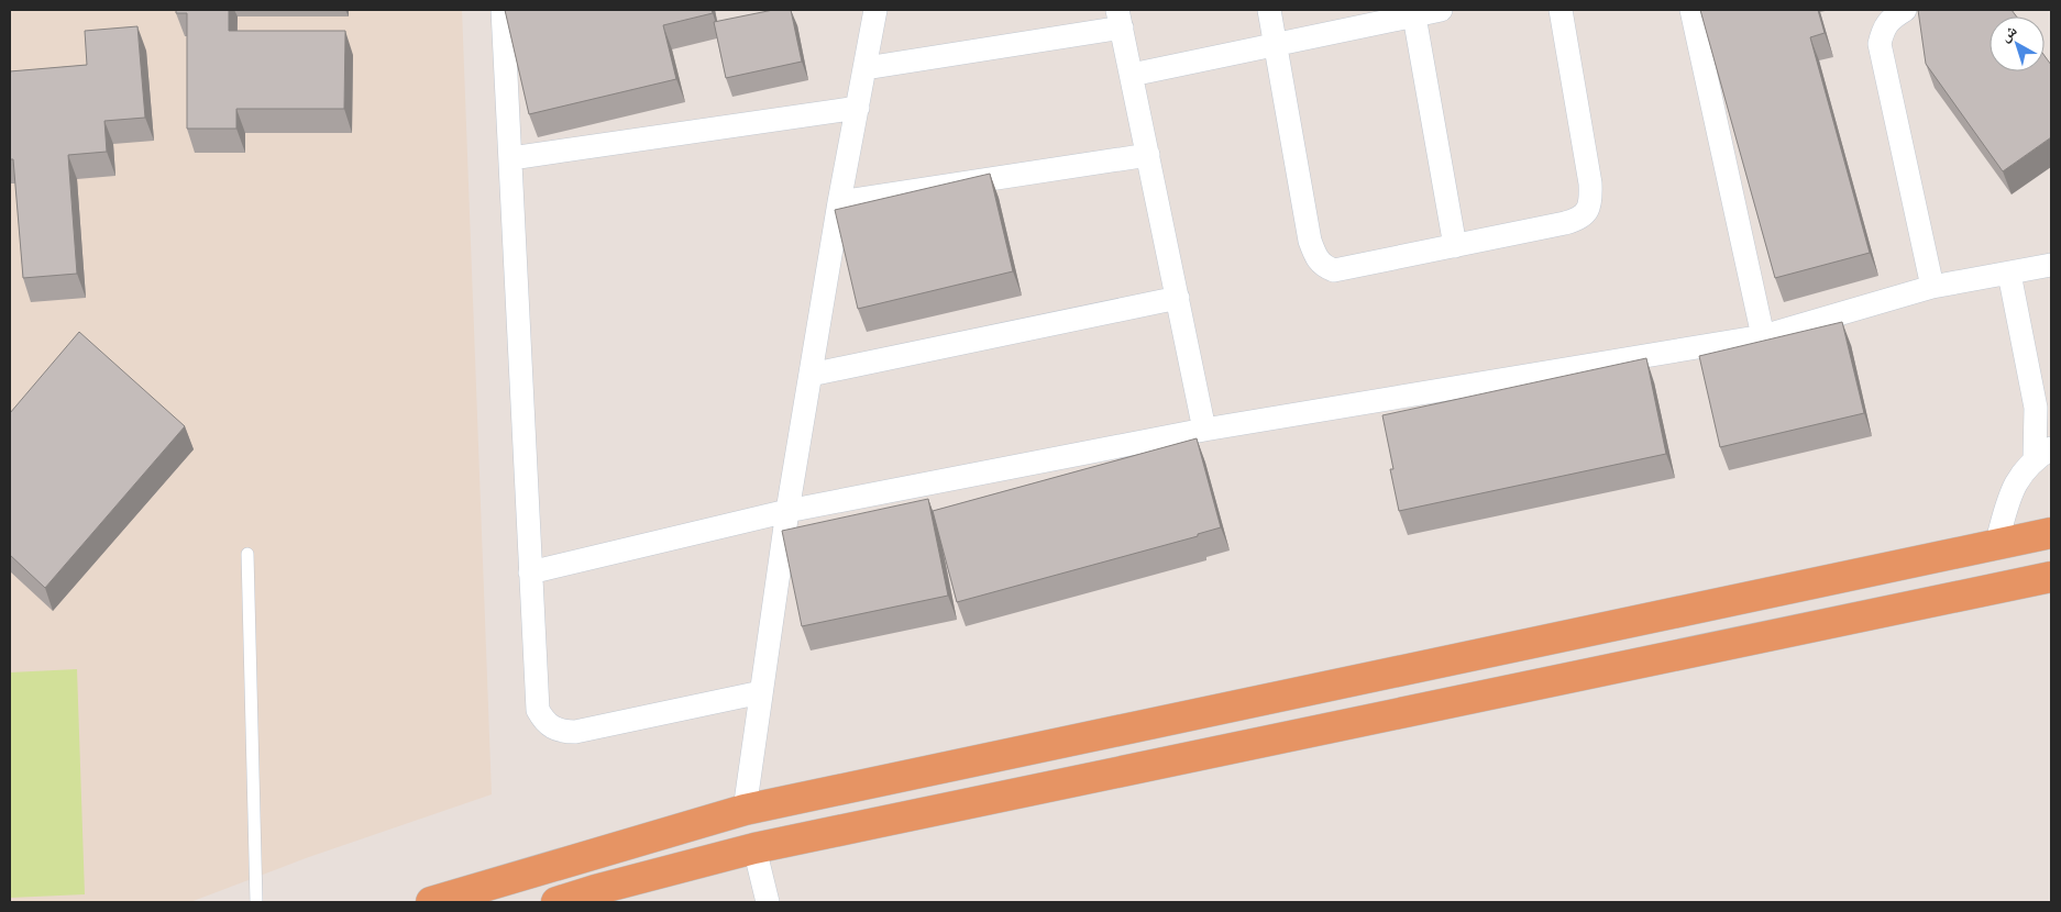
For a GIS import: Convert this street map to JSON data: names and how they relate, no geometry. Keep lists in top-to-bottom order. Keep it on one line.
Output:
{"north":"top left"}
